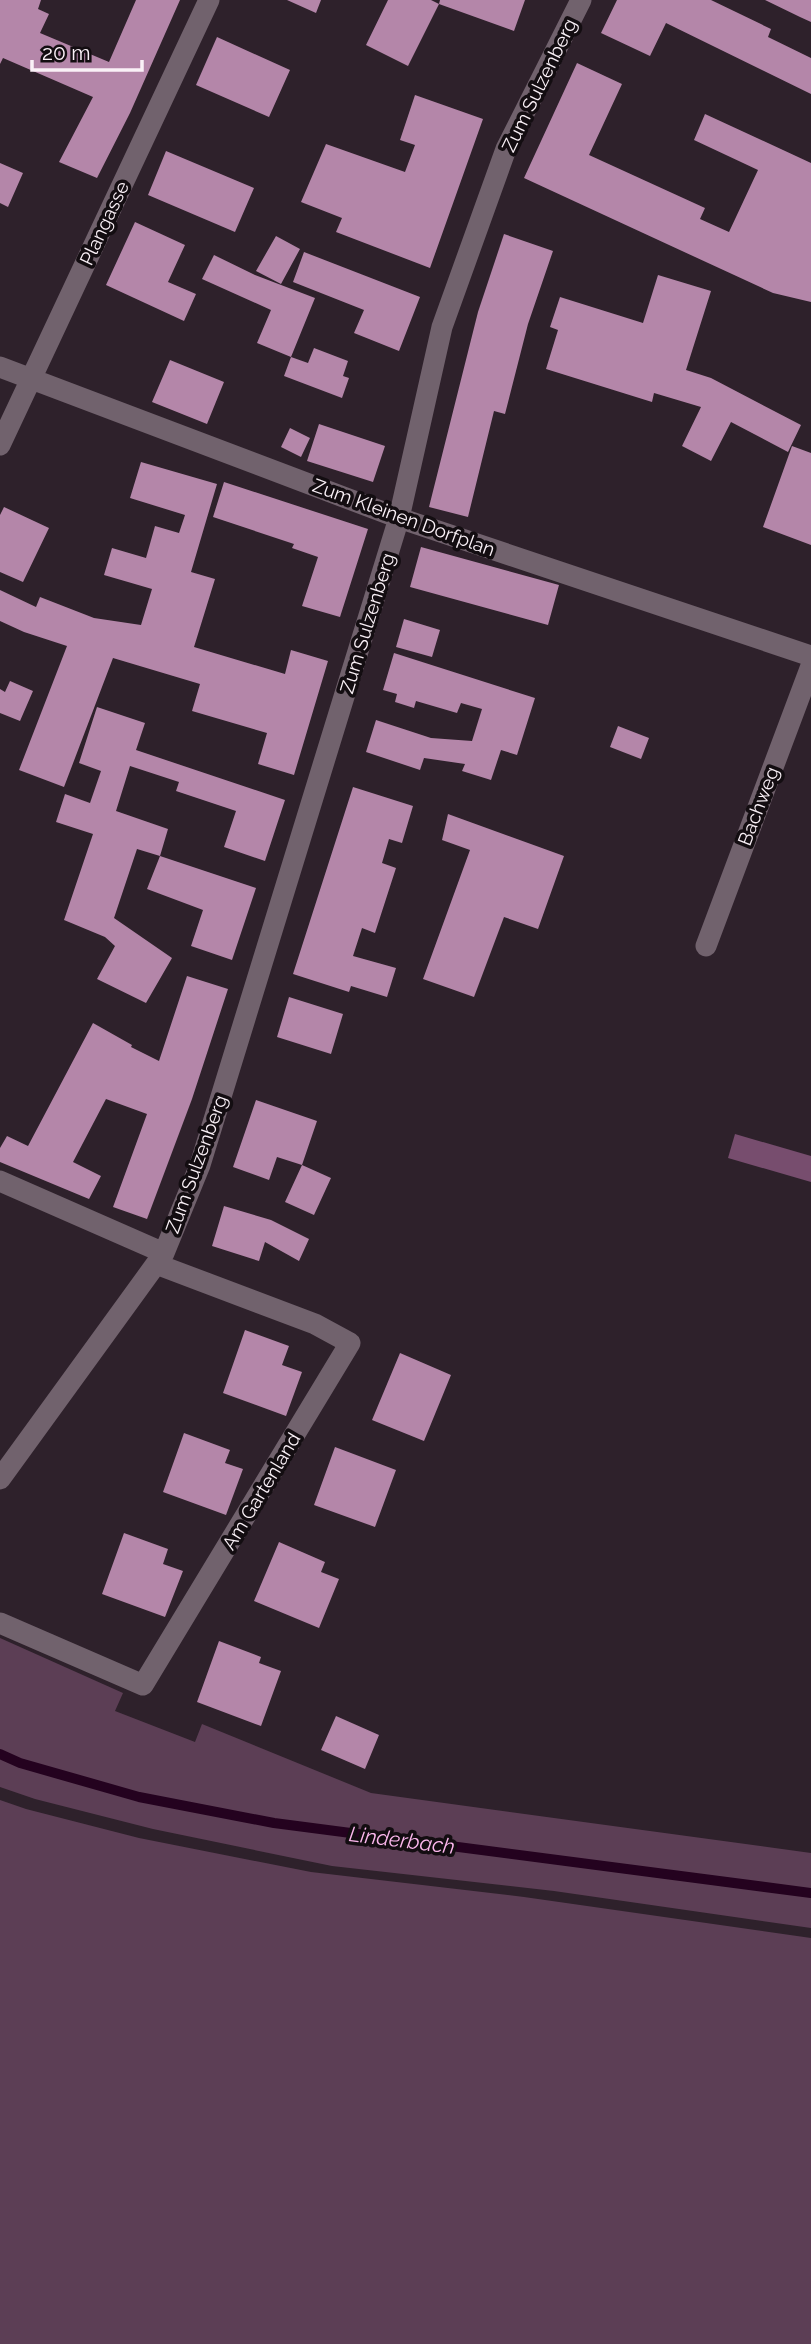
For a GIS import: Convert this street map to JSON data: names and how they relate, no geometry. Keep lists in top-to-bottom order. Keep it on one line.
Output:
{"streets":{"street":["Zum Sulzenberg","Plangasse","Zum Kleinen Dorfplan","Bachweg","Am Gartenland"]},"crossings":[["Zum Sulzenberg","Zum Kleinen Dorfplan"],["Zum Sulzenberg","Am Gartenland"],["Plangasse","Zum Kleinen Dorfplan"]],"water":["Linderbach"],"scale_bar":"20 m"}
